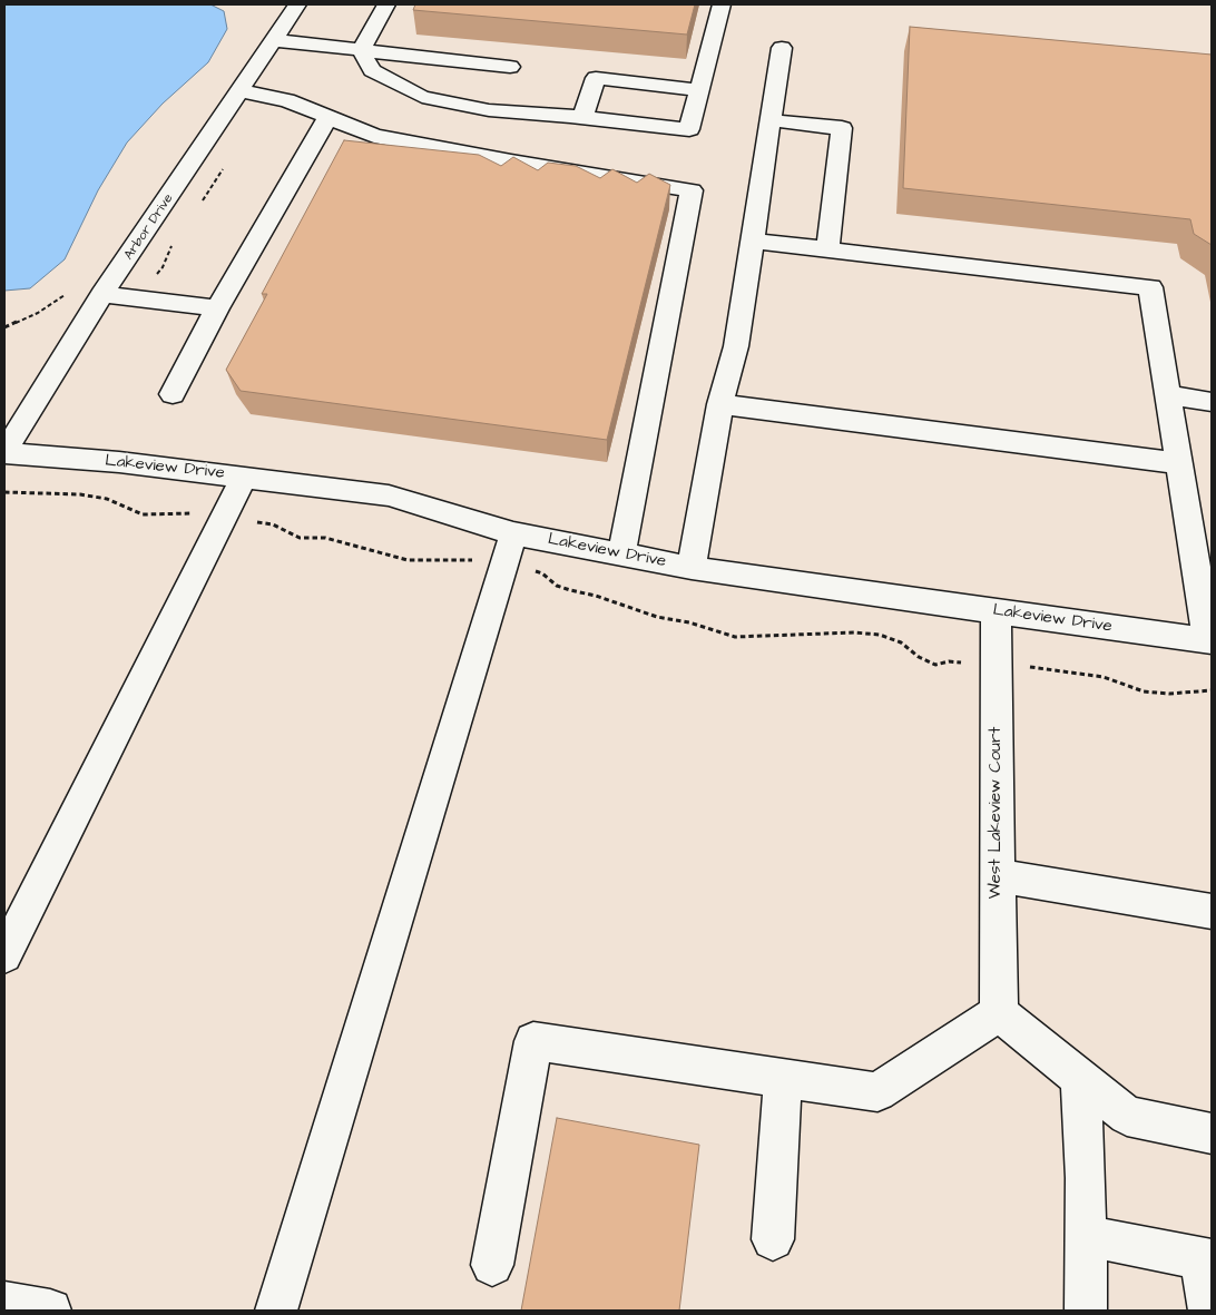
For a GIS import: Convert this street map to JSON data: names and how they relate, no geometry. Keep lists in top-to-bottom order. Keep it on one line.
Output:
{"streets":{"street":["Arbor Drive","Lakeview Drive","West Lakeview Court"]},"crossings":[["Arbor Drive","Lakeview Drive"],["Lakeview Drive","West Lakeview Court"]]}
